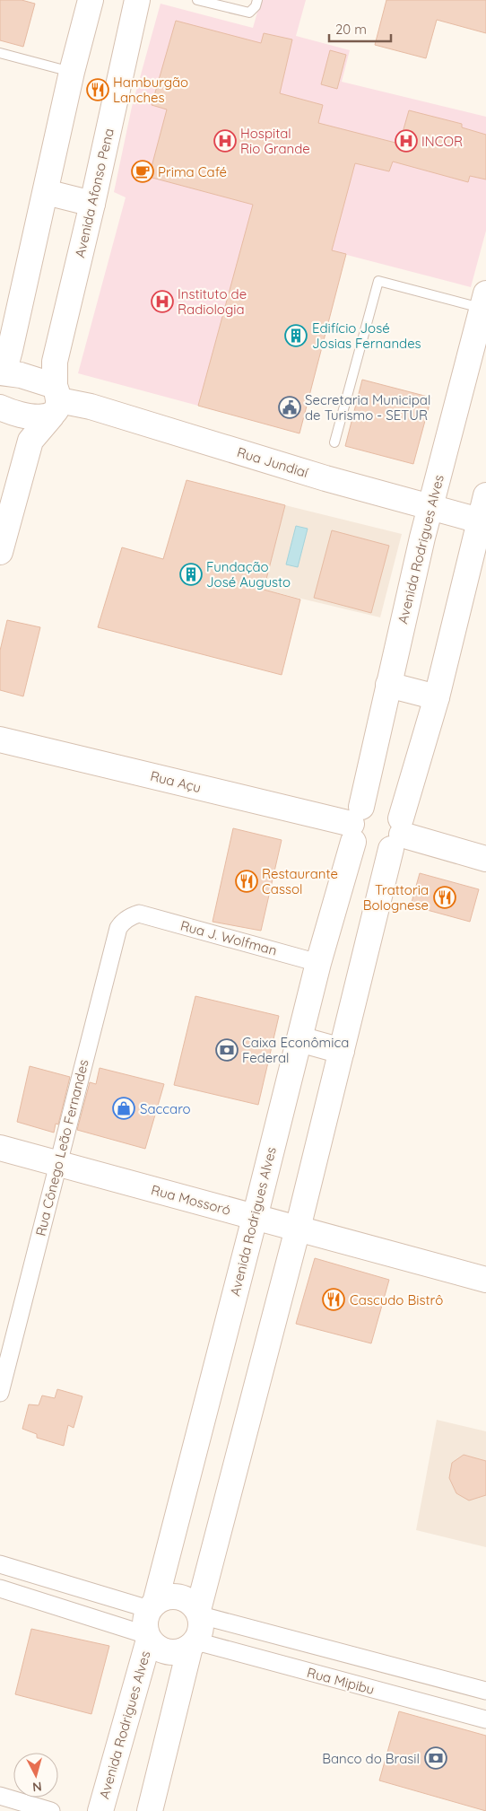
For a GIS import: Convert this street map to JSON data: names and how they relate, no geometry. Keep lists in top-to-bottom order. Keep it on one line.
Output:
{"streets":{"main road":["Avenida Afonso Pena","Rua Jundiaí","Avenida Rodrigues Alves","Rua Açu","Rua Mossoró"],"street":["Rua J. Wolfman","Rua Cônego Leão Fernandes","Rua Mipibu"]},"crossings":[["Avenida Afonso Pena","Rua Jundiaí"],["Rua Jundiaí","Avenida Rodrigues Alves"],["Avenida Rodrigues Alves","Rua Açu"],["Avenida Rodrigues Alves","Rua J. Wolfman"],["Avenida Rodrigues Alves","Rua Mossoró"],["Avenida Rodrigues Alves","Rua Mipibu"],["Rua J. Wolfman","Rua Cônego Leão Fernandes"],["Rua Cônego Leão Fernandes","Rua Mossoró"]],"places":{"restaurant":["Hamburgão Lanches","Restaurante Cassol","Trattoria Bolognese","Cascudo Bistrô"],"hospital":["Hospital Rio Grande","INCOR","Instituto de Radiologia"],"cafe":["Prima Café"],"building":["Edifício José Josias Fernandes","Fundação José Augusto"],"public building":["Secretaria Municipal de Turismo - SETUR"],"bank":["Caixa Econômica Federal","Banco do Brasil"],"shop":["Saccaro"]},"scale_bar":"20 m","north":"bottom"}
